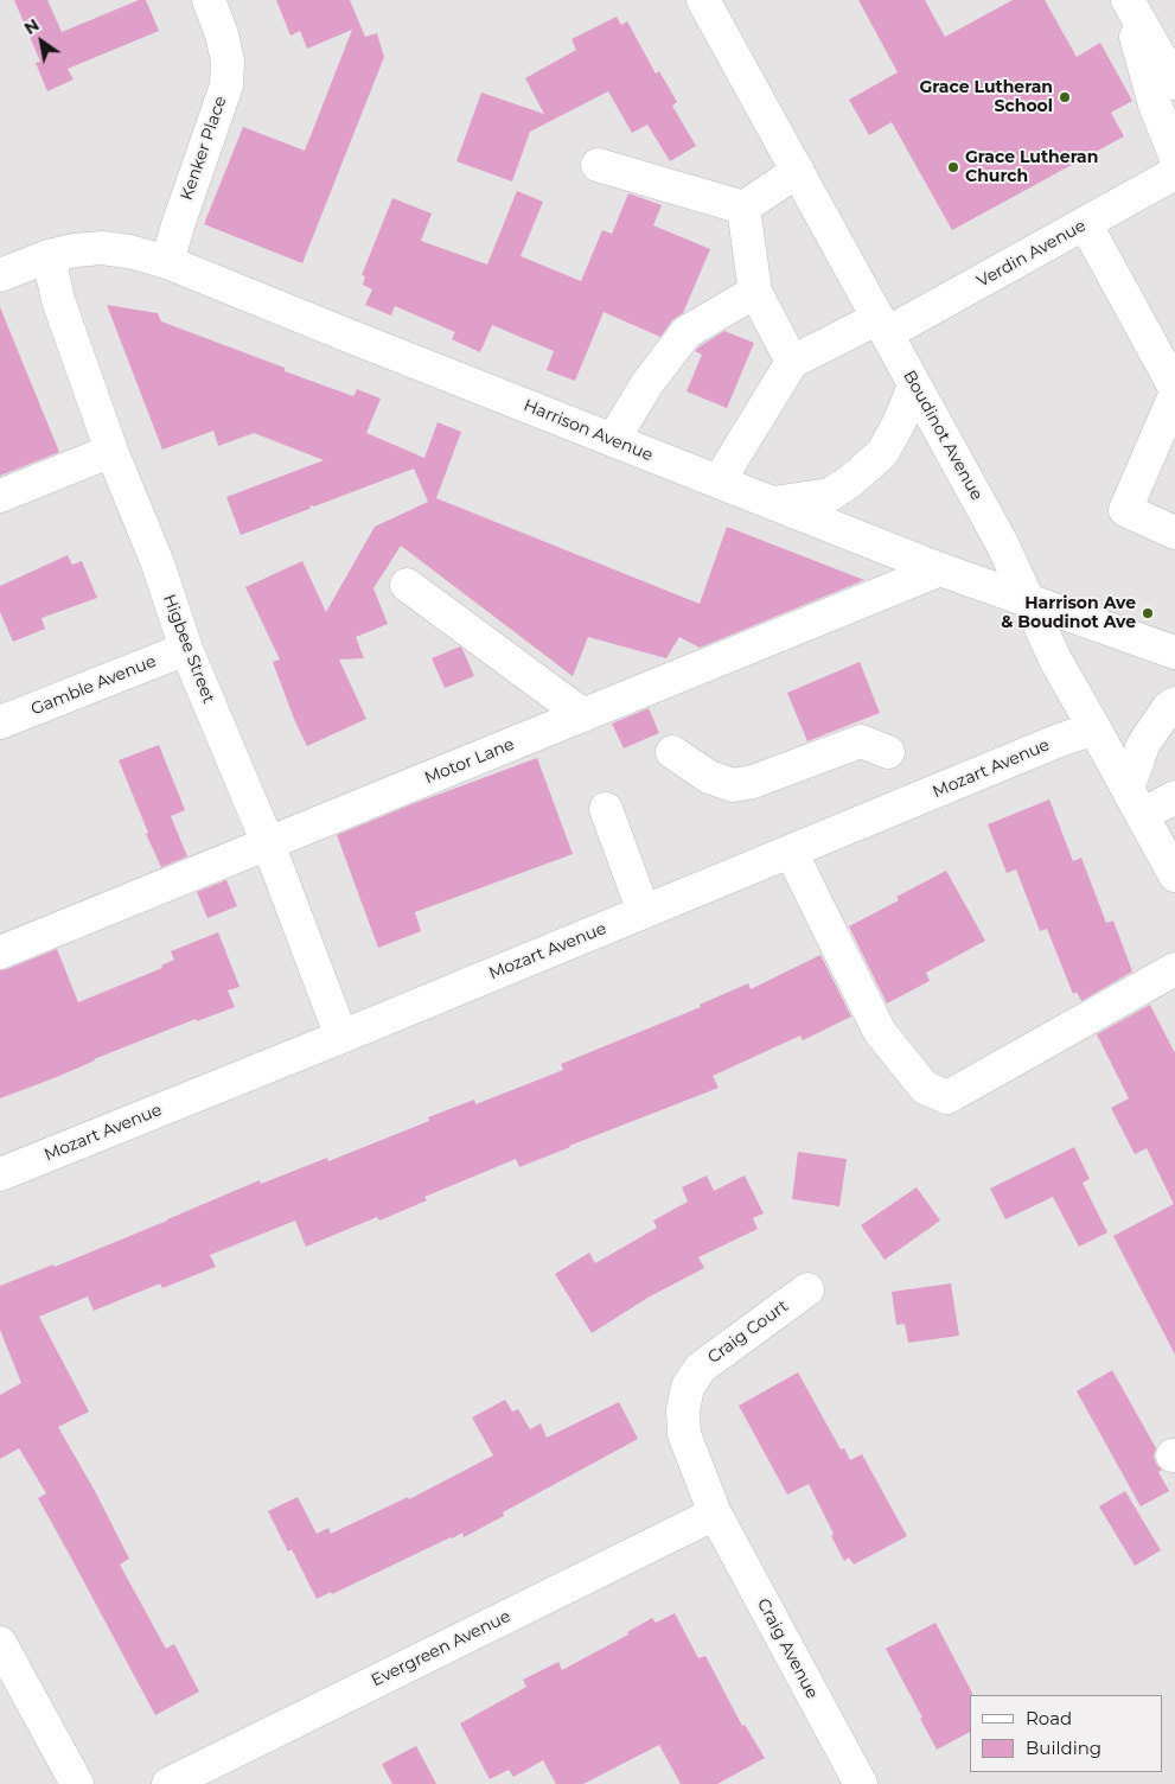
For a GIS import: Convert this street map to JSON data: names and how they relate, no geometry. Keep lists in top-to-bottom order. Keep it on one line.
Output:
{"streets":{"street":["Kenker Place","Verdin Avenue","Harrison Avenue","Boudinot Avenue","Higbee Street","Gamble Avenue","Motor Lane","Mozart Avenue","Craig Court","Evergreen Avenue","Craig Avenue"]},"crossings":[["Kenker Place","Harrison Avenue"],["Verdin Avenue","Boudinot Avenue"],["Harrison Avenue","Boudinot Avenue"],["Harrison Avenue","Higbee Street"],["Harrison Avenue","Motor Lane"],["Boudinot Avenue","Mozart Avenue"],["Higbee Street","Gamble Avenue"],["Higbee Street","Motor Lane"],["Higbee Street","Mozart Avenue"],["Craig Court","Evergreen Avenue"],["Craig Court","Craig Avenue"],["Evergreen Avenue","Craig Avenue"]],"places":["Grace Lutheran School","Grace Lutheran Church","Harrison Ave & Boudinot Ave"],"legend":["Road","Building"],"north":"top left"}
